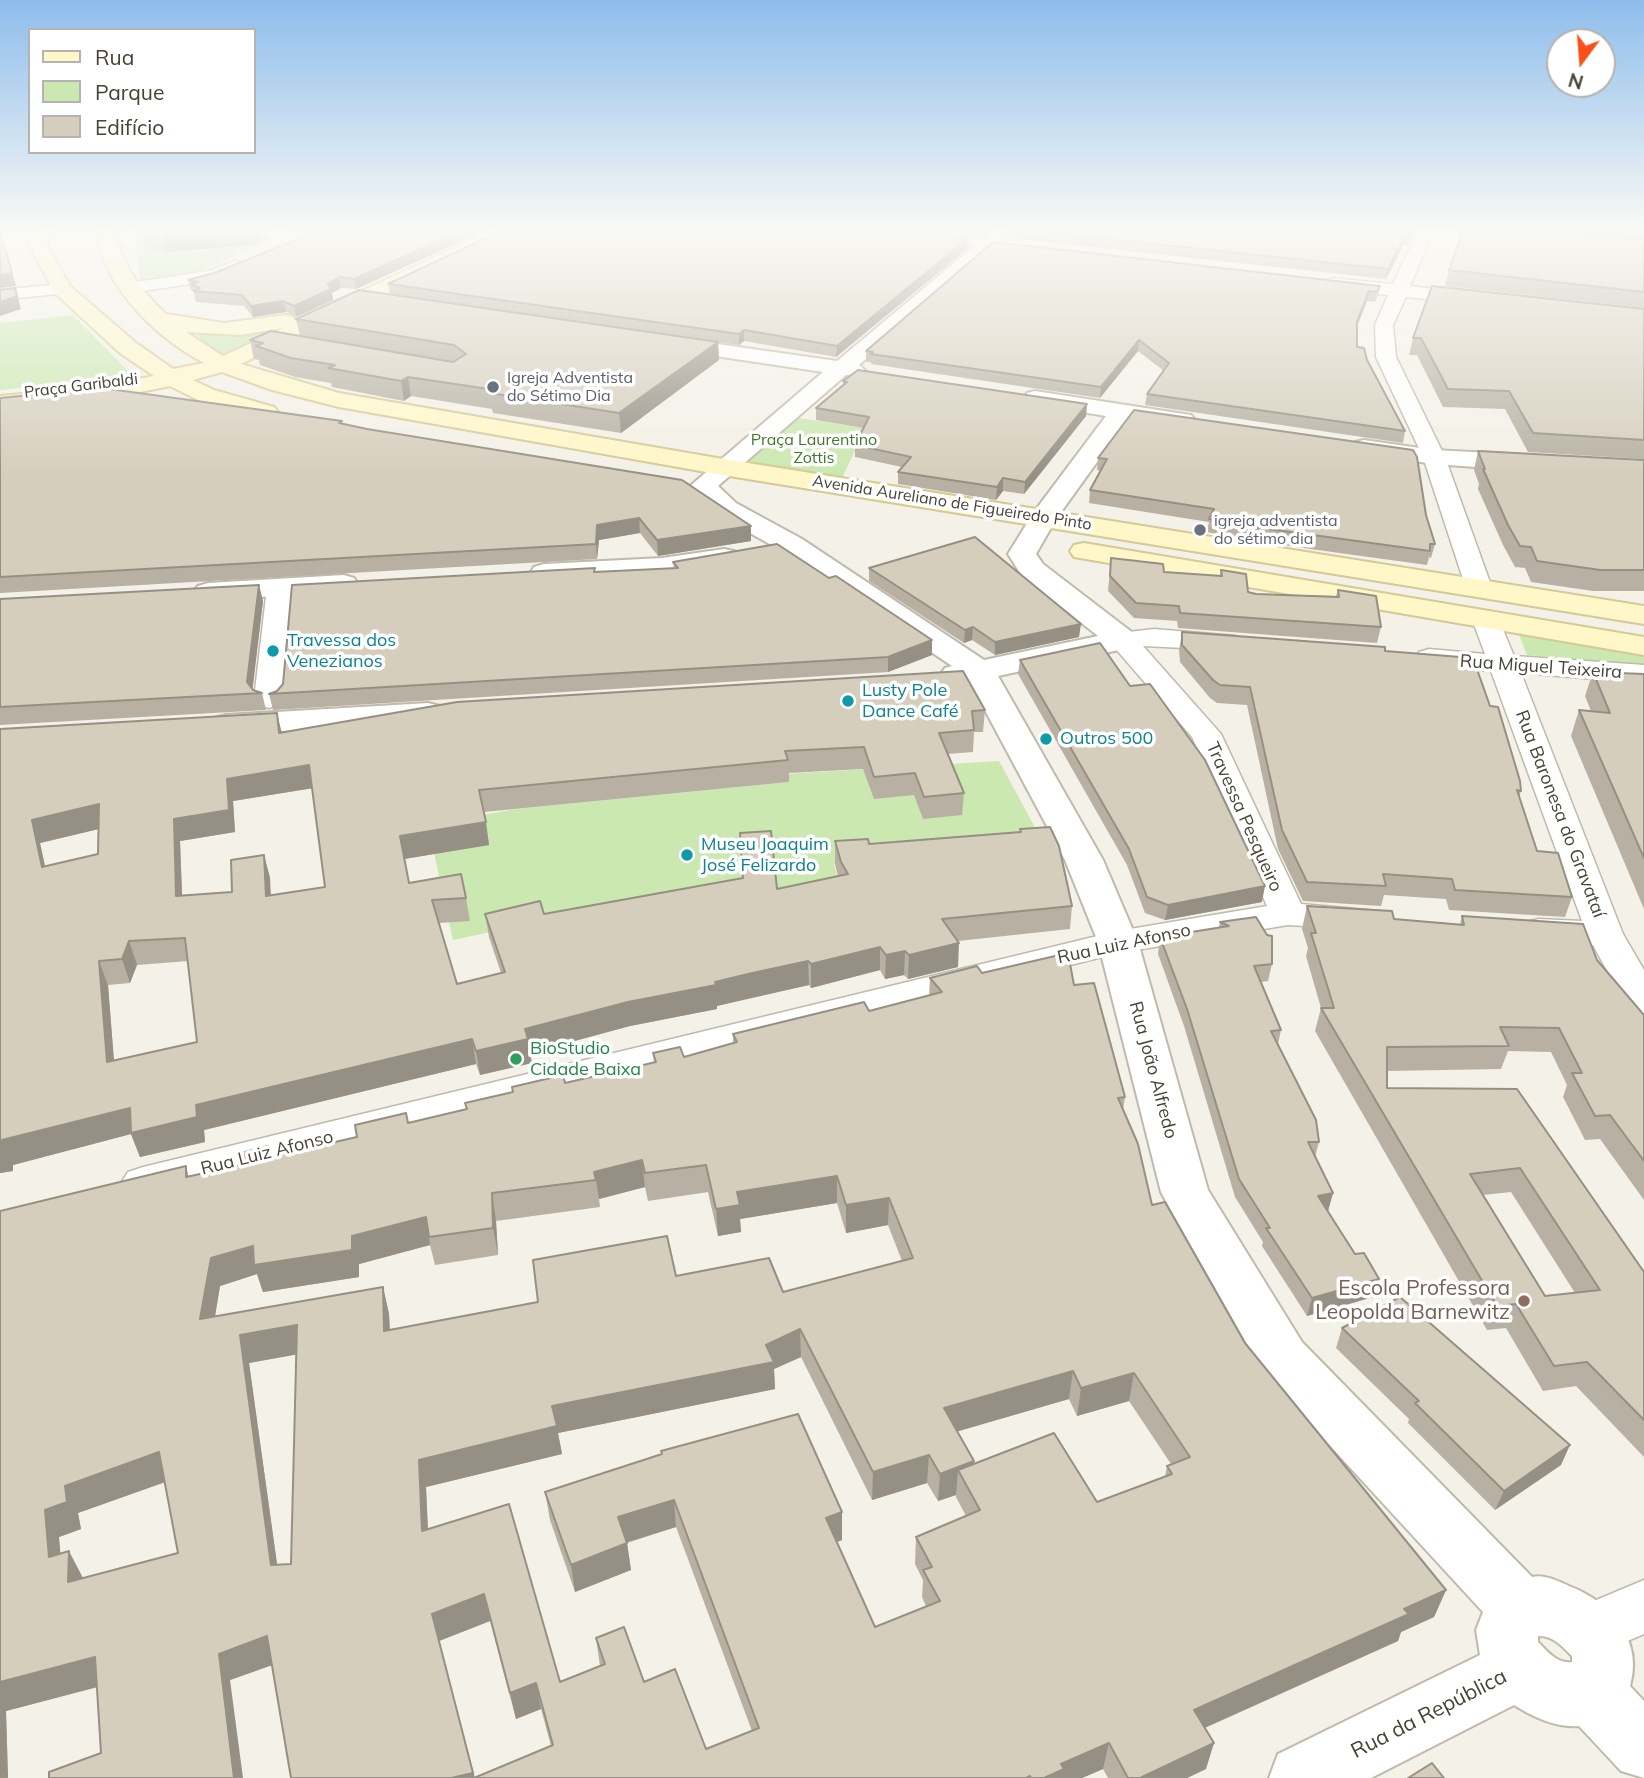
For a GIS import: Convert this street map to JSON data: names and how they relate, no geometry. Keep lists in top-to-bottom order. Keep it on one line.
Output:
{"streets":{"main road":["Praça Garibaldi","Avenida Aureliano de Figueiredo Pinto"],"street":["Rua Miguel Teixeira","Rua Baronesa do Gravataí","Travessa Pesqueiro","Rua Luiz Afonso","Rua João Alfredo","Rua da República"]},"crossings":[["Avenida Aureliano de Figueiredo Pinto","Rua Baronesa do Gravataí"],["Avenida Aureliano de Figueiredo Pinto","Travessa Pesqueiro"],["Avenida Aureliano de Figueiredo Pinto","Rua João Alfredo"],["Rua Miguel Teixeira","Rua Baronesa do Gravataí"],["Travessa Pesqueiro","Rua Luiz Afonso"],["Rua Luiz Afonso","Rua João Alfredo"],["Rua João Alfredo","Rua da República"]],"parks":["Praça Laurentino Zottis"],"places":["Igreja Adventista do Sétimo Dia","igreja adventista do sétimo dia","Travessa dos Venezianos","Lusty Pole Dance Café","Outros 500","Museu Joaquim José Felizardo","BioStudio Cidade Baixa","Escola Professora Leopolda Barnewitz"],"legend":["Rua","Parque","Edifício"],"north":"bottom"}
